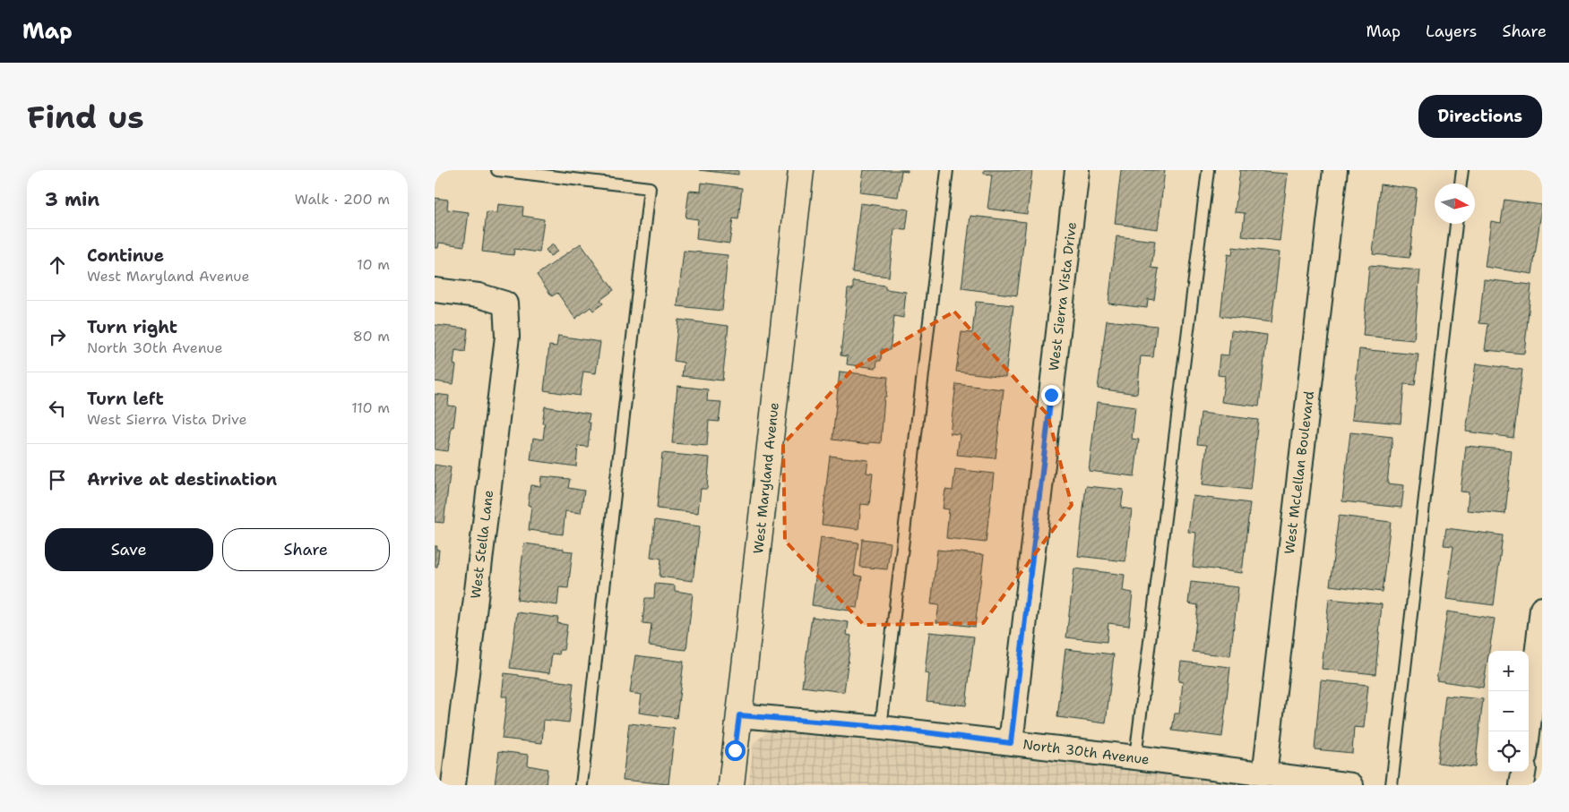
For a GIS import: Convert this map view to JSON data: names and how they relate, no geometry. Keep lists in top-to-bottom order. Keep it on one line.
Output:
{"streets":{"street":["West Sierra Vista Drive","West McLellan Boulevard","West Maryland Avenue","West Stella Lane","North 30th Avenue"]},"crossings":[["West Sierra Vista Drive","North 30th Avenue"],["West McLellan Boulevard","North 30th Avenue"],["West Maryland Avenue","North 30th Avenue"]],"north":"right","page":{"header":"Map","nav":["Map","Layers","Share"],"buttons":["Directions",["Save","Share"]],"title":"Find us","heading":["3 min","Walk · 200 m"],"list":[["Continue","West Maryland Avenue","10 m"],["Turn right","North 30th Avenue","80 m"],["Turn left","West Sierra Vista Drive","110 m"],"Arrive at destination"],"map_buttons":["+","−"]}}
